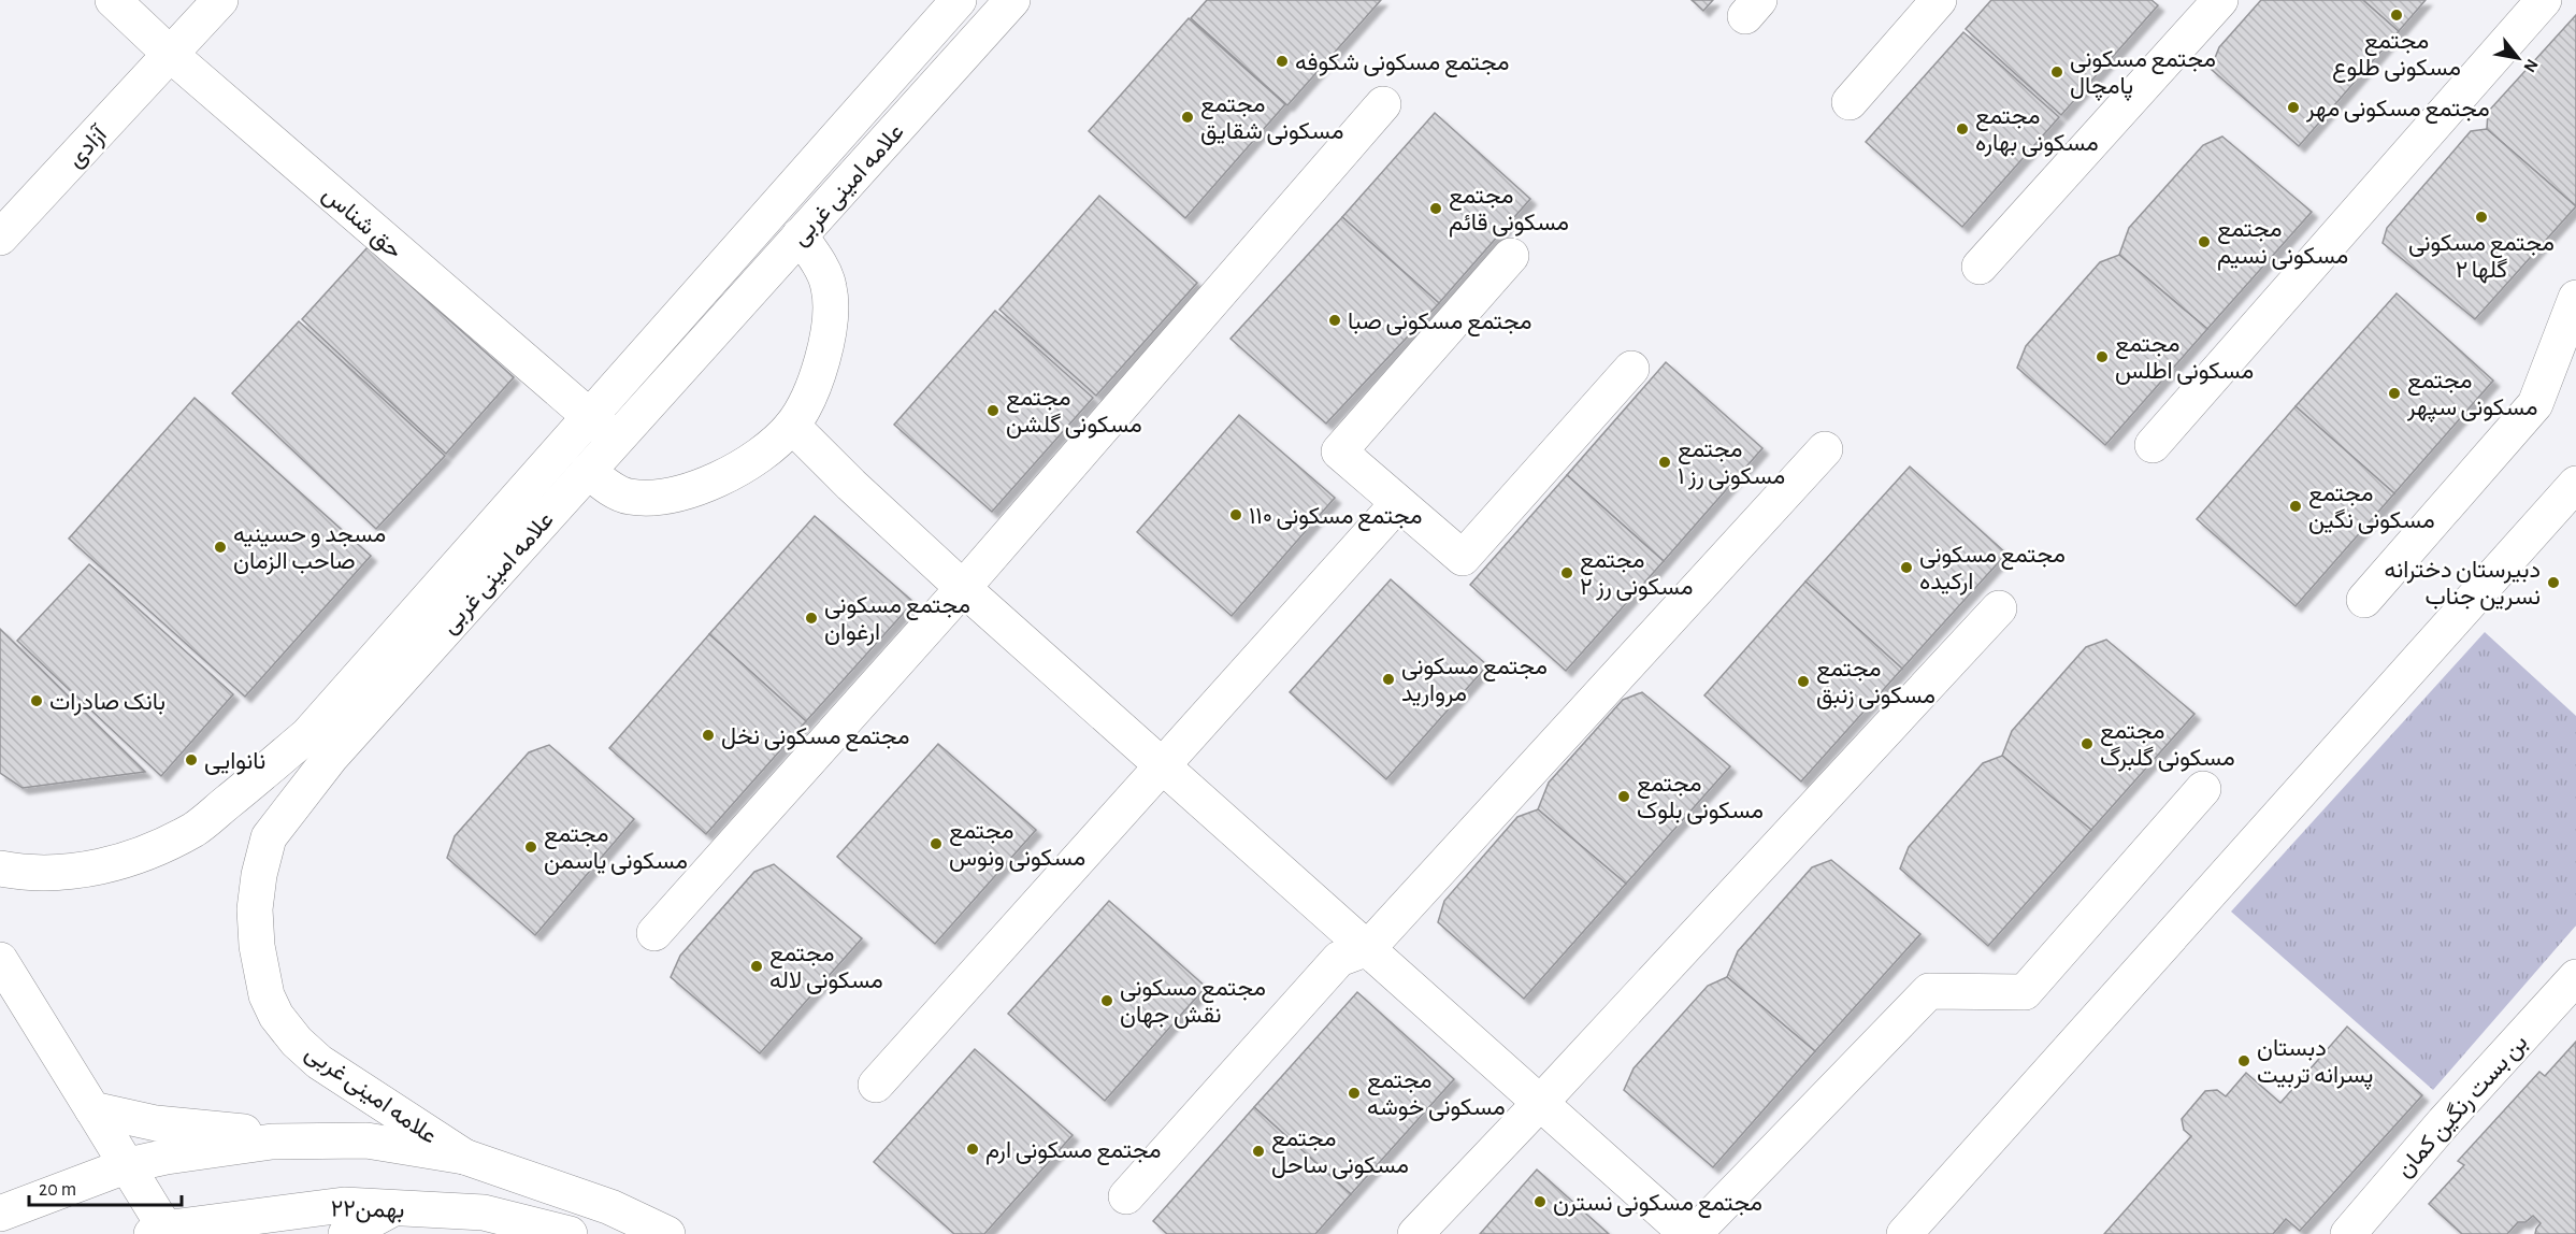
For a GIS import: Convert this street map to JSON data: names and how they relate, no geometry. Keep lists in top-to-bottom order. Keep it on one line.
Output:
{"streets":{"street":["آزادی","علامه امینی غربی","حق شناس","بن بست رنگین کمان","۲۲بهمن"]},"crossings":[["آزادی","حق شناس"],["علامه امینی غربی","حق شناس"]],"places":["مجتمع مسکونی طلوع","مجتمع مسکونی شکوفه","مجتمع مسکونی پامچال","مجتمع مسکونی مهر","مجتمع مسکونی شقایق","مجتمع مسکونی بهاره","مجتمع مسکونی قائم","مجتمع مسکونی گلها ۲","مجتمع مسکونی نسیم","مجتمع مسکونی صبا","مجتمع مسکونی اطلس","مجتمع مسکونی سپهر","مجتمع مسکونی گلشن","مجتمع مسکونی رز ۱","مجتمع مسکونی نگین","مجتمع مسکونی ۱۱۰","مسجد و حسینیه صاحب الزمان","مجتمع مسکونی ارکیده","مجتمع مسکونی رز ۲","دبیرستان دخترانه نسرین جناب","مجتمع مسکونی ارغوان","مجتمع مسکونی مروارید","مجتمع مسکونی زنبق","بانک صادرات","مجتمع مسکونی نخل","مجتمع مسکونی گلبرگ","نانوایی","مجتمع مسکونی بلوک","مجتمع مسکونی ونوس","مجتمع مسکونی یاسمن","مجتمع مسکونی لاله","مجتمع مسکونی نقش جهان","دبستان پسرانه تربیت","مجتمع مسکونی خوشه","مجتمع مسکونی ارم","مجتمع مسکونی ساحل","مجتمع مسکونی نسترن"],"scale_bar":"20 m","north":"bottom right"}
